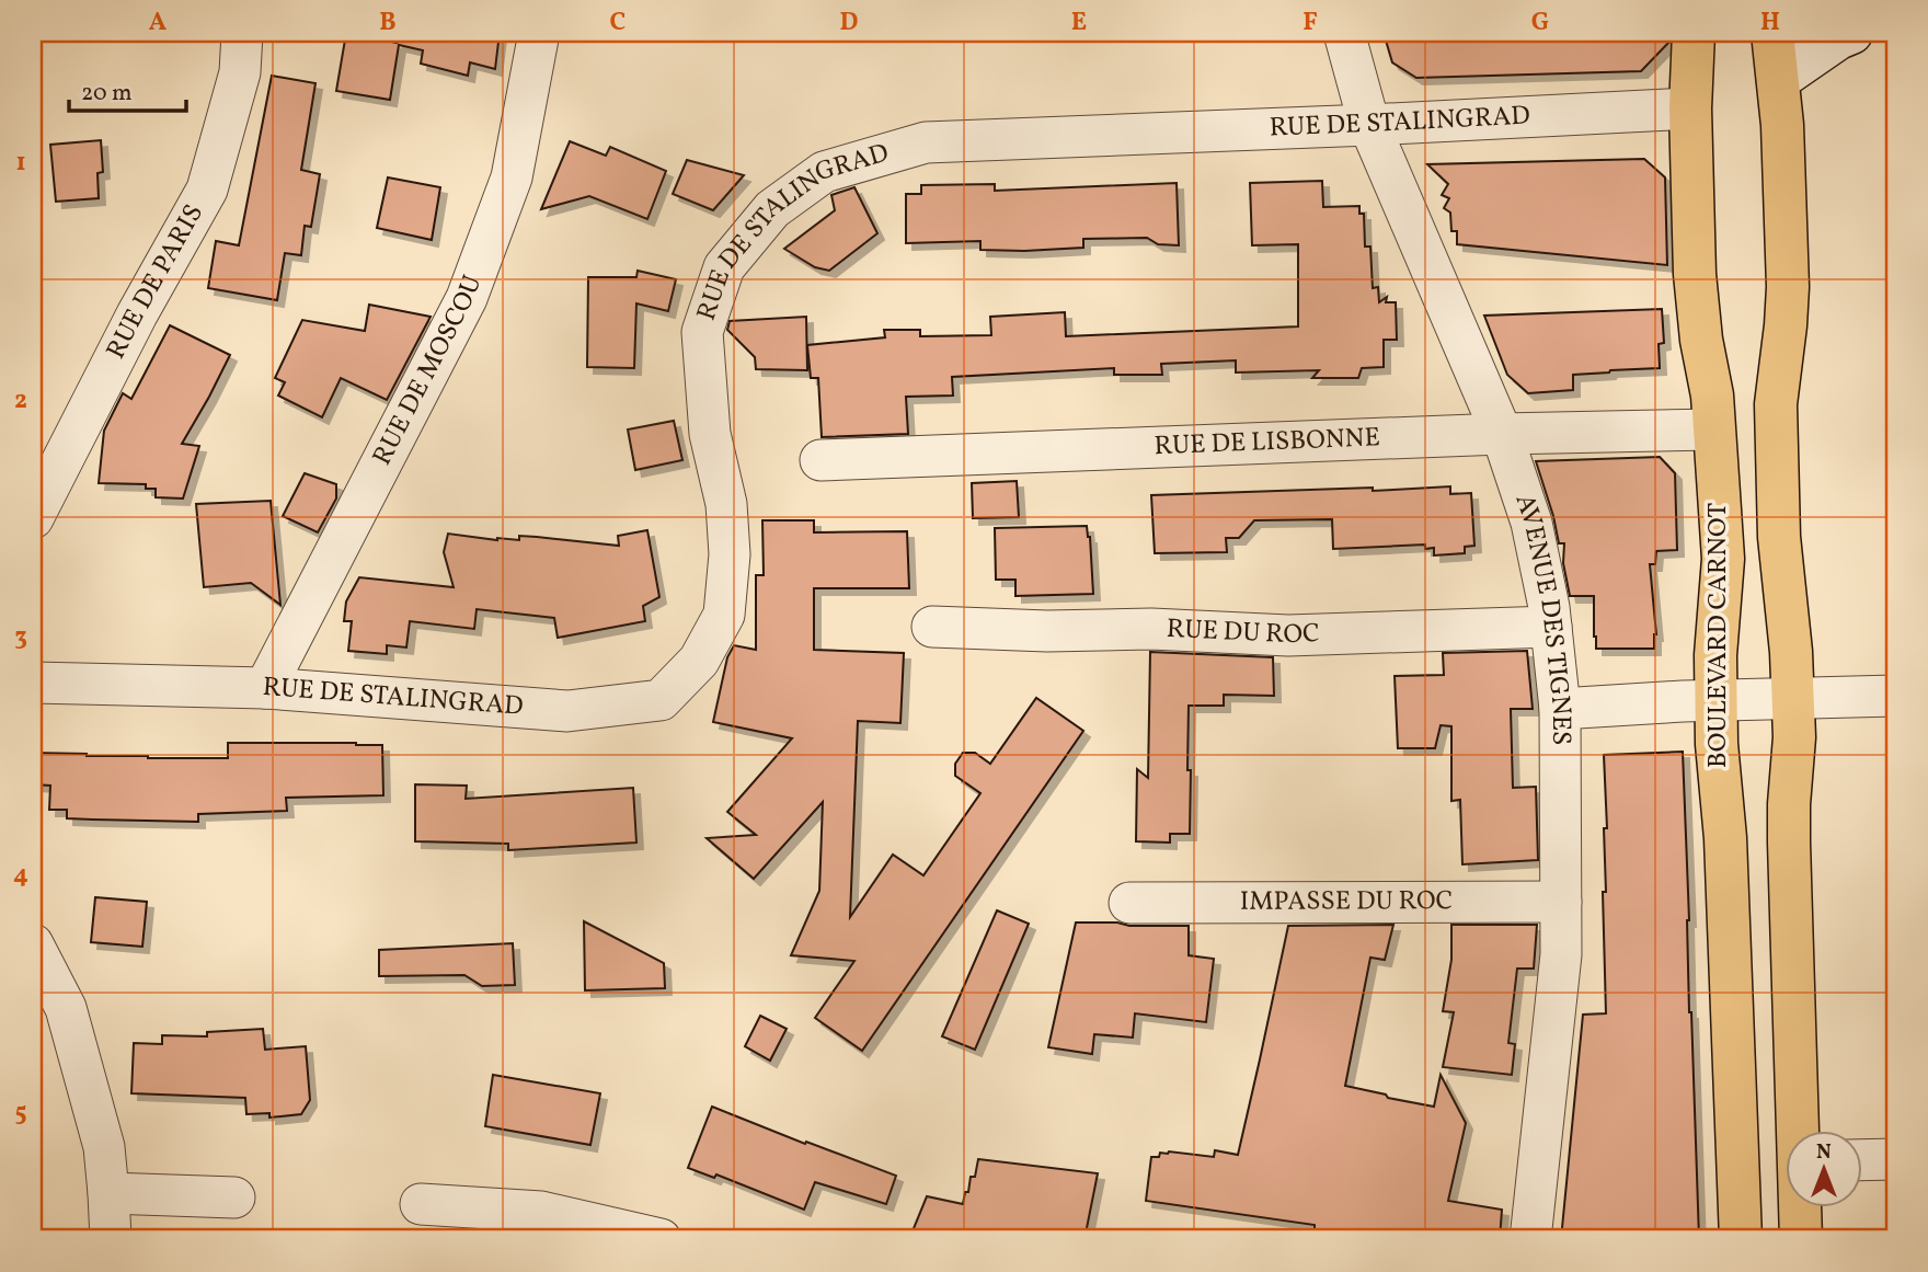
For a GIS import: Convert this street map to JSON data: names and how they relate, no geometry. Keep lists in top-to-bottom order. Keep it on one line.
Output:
{"streets":{"main road":["BOULEVARD CARNOT"],"street":["RUE DE STALINGRAD","RUE DE PARIS","RUE DE MOSCOU","RUE DE LISBONNE","AVENUE DES TIGNES","RUE DU ROC","IMPASSE DU ROC"]},"crossings":[["RUE DE STALINGRAD","RUE DE MOSCOU"],["RUE DE STALINGRAD","AVENUE DES TIGNES"],["RUE DE STALINGRAD","BOULEVARD CARNOT"],["RUE DE LISBONNE","AVENUE DES TIGNES"],["RUE DE LISBONNE","BOULEVARD CARNOT"],["AVENUE DES TIGNES","RUE DU ROC"],["AVENUE DES TIGNES","IMPASSE DU ROC"]],"scale_bar":"20 m","north":"top","grid":{"columns":["A","B","C","D","E","F","G","H"],"rows":["1","2","3","4","5"]}}
